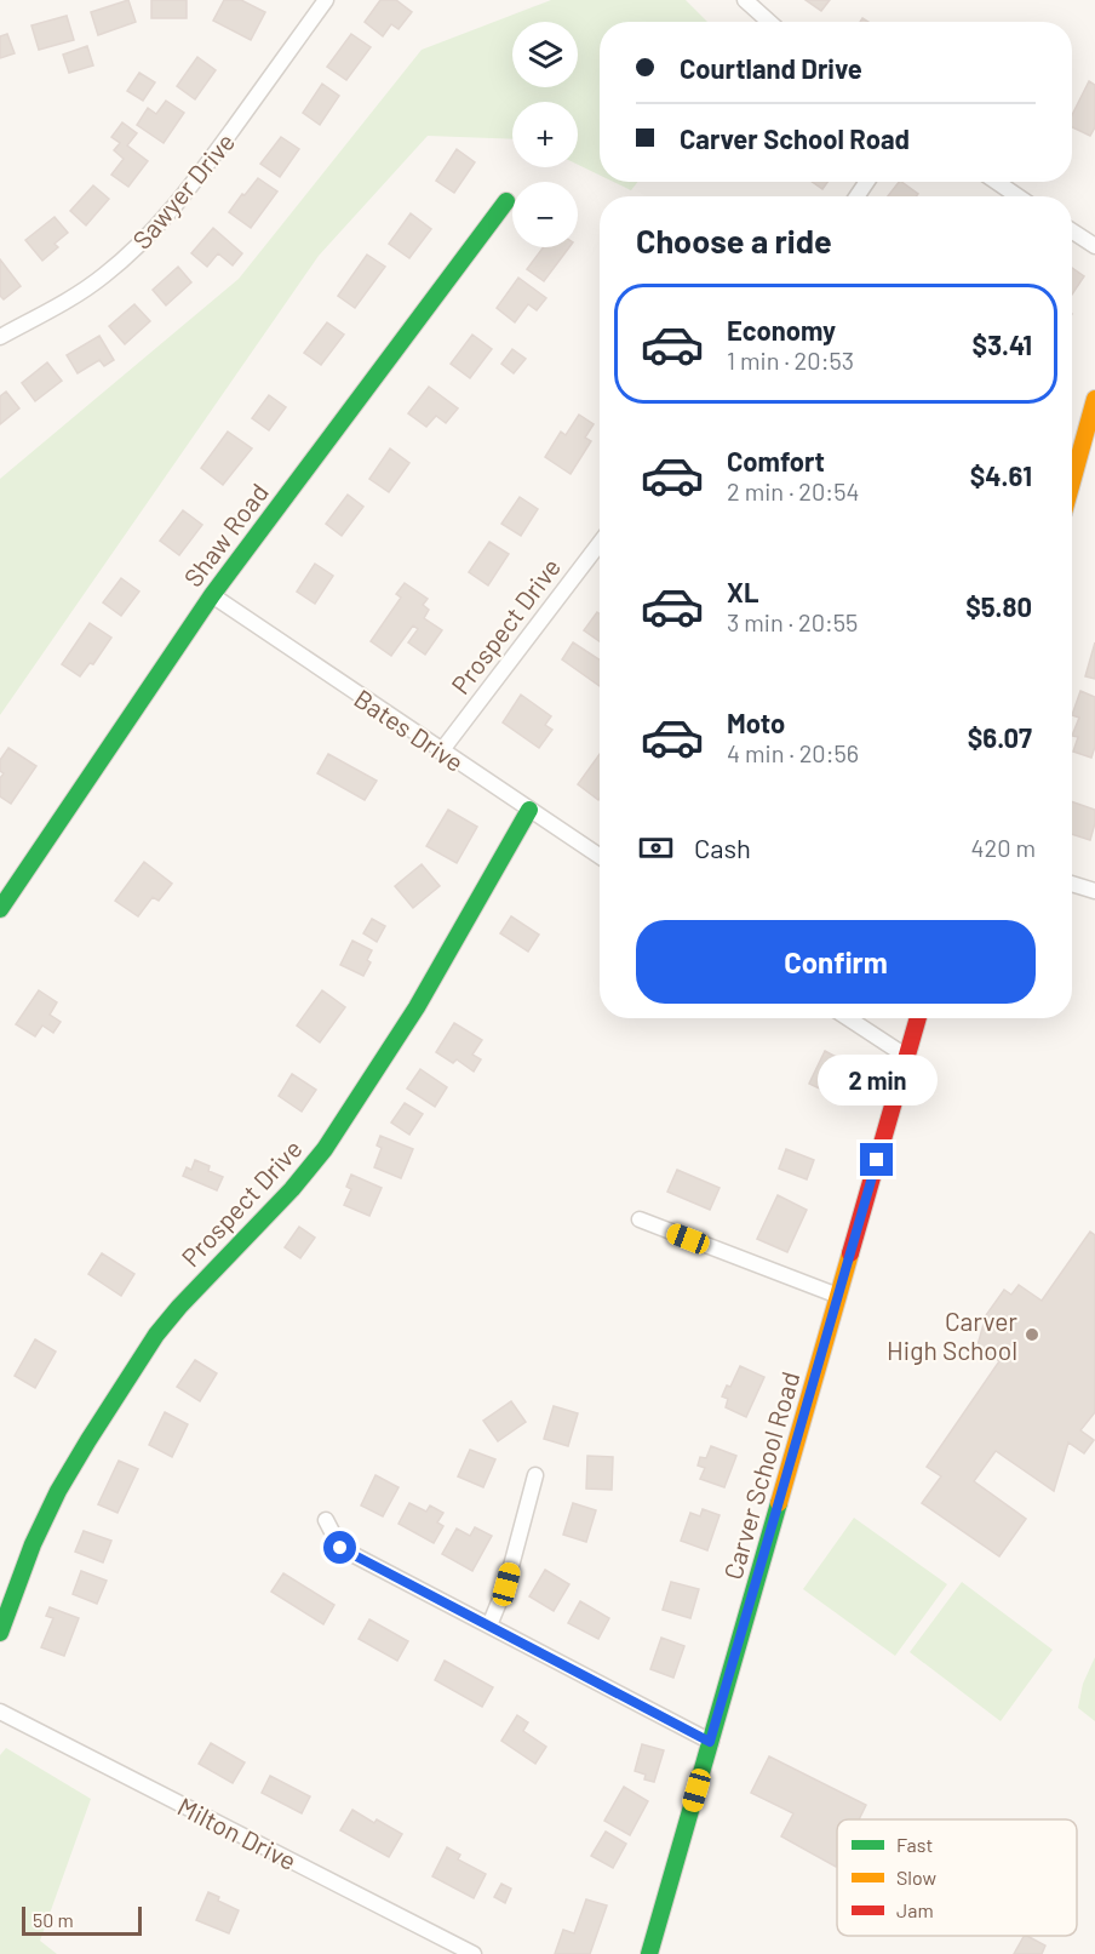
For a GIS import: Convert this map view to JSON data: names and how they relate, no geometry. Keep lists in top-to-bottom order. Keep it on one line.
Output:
{"streets":{"street":["Sawyer Drive","Shaw Road","Prospect Drive","Bates Drive","Carver School Road","Milton Drive"]},"crossings":[["Shaw Road","Bates Drive"],["Prospect Drive","Bates Drive"]],"places":["Carver High School"],"legend":["Fast","Slow","Jam"],"scale_bar":"50 m","page":{"map_buttons":["+","−"],"banner":["Courtland Drive","Carver School Road"],"heading":"Choose a ride","list":[{"name":"Economy","note":"1 min · 20:53","value":"$3.41"},{"name":"Comfort","note":"2 min · 20:54","value":"$4.61"},{"name":"XL","note":"3 min · 20:55","value":"$5.80"},{"name":"Moto","note":"4 min · 20:56","value":"$6.07"}],"pay":["Cash","420 m"],"buttons":"Confirm","bubble":"2 min","scale":"50 m"}}
